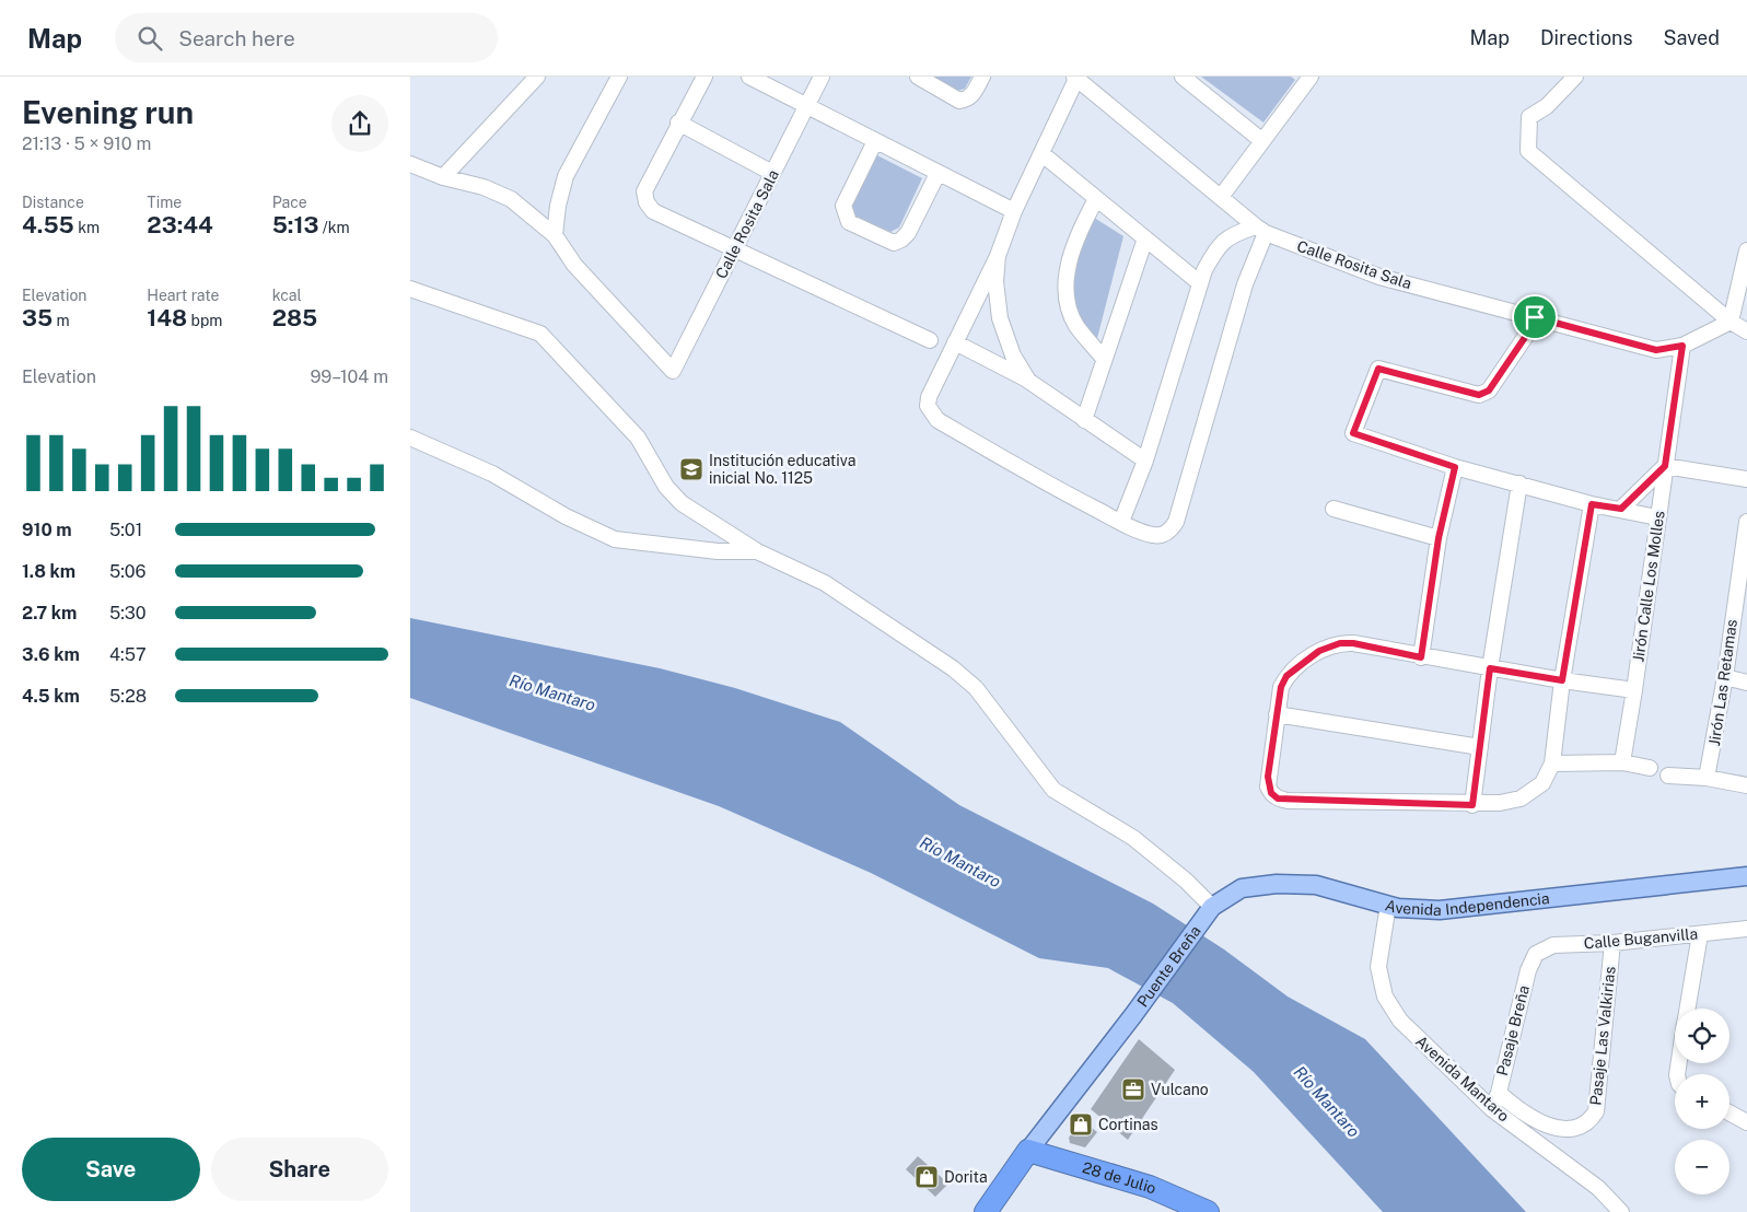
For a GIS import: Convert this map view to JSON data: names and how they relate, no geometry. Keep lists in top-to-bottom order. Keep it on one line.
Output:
{"streets":{"highway":["28 de Julio"],"main road":["Avenida Independencia","Puente Breña"],"street":["Calle Rosita Sala","Jirón Calle Los Molles","Jirón Las Retamas","Calle Buganvilla","Pasaje Breña","Pasaje Las Valkirias","Avenida Mantaro"]},"crossings":[["Calle Rosita Sala","Jirón Calle Los Molles"],["Avenida Independencia","Puente Breña"],["Avenida Independencia","Avenida Mantaro"],["Calle Buganvilla","Pasaje Breña"],["Calle Buganvilla","Pasaje Las Valkirias"],["Puente Breña","28 de Julio"],["Pasaje Breña","Pasaje Las Valkirias"],["Pasaje Breña","Avenida Mantaro"]],"water":["Río Mantaro"],"places":{"school or university":["Institución educativa inicial No. 1125"],"office":["Vulcano"],"shop":["Cortinas","Dorita"]},"page":{"header":"Map","search":"Search here","nav":["Map","Directions","Saved"],"heading":["Evening run","21:13 · 5 × 910 m"],"stats":[["Distance","4.55 km"],["Time","23:44"],["Pace","5:13 /km"],["Elevation","35 m"],["Heart rate","148 bpm"],["kcal","285"]],"chart":["Elevation","99–104 m"],"list":[{"name":"910 m","note":"5:01"},{"name":"1.8 km","note":"5:06"},{"name":"2.7 km","note":"5:30"},{"name":"3.6 km","note":"4:57"},{"name":"4.5 km","note":"5:28"}],"map_buttons":["+","−"],"buttons":["Save","Share"]}}
